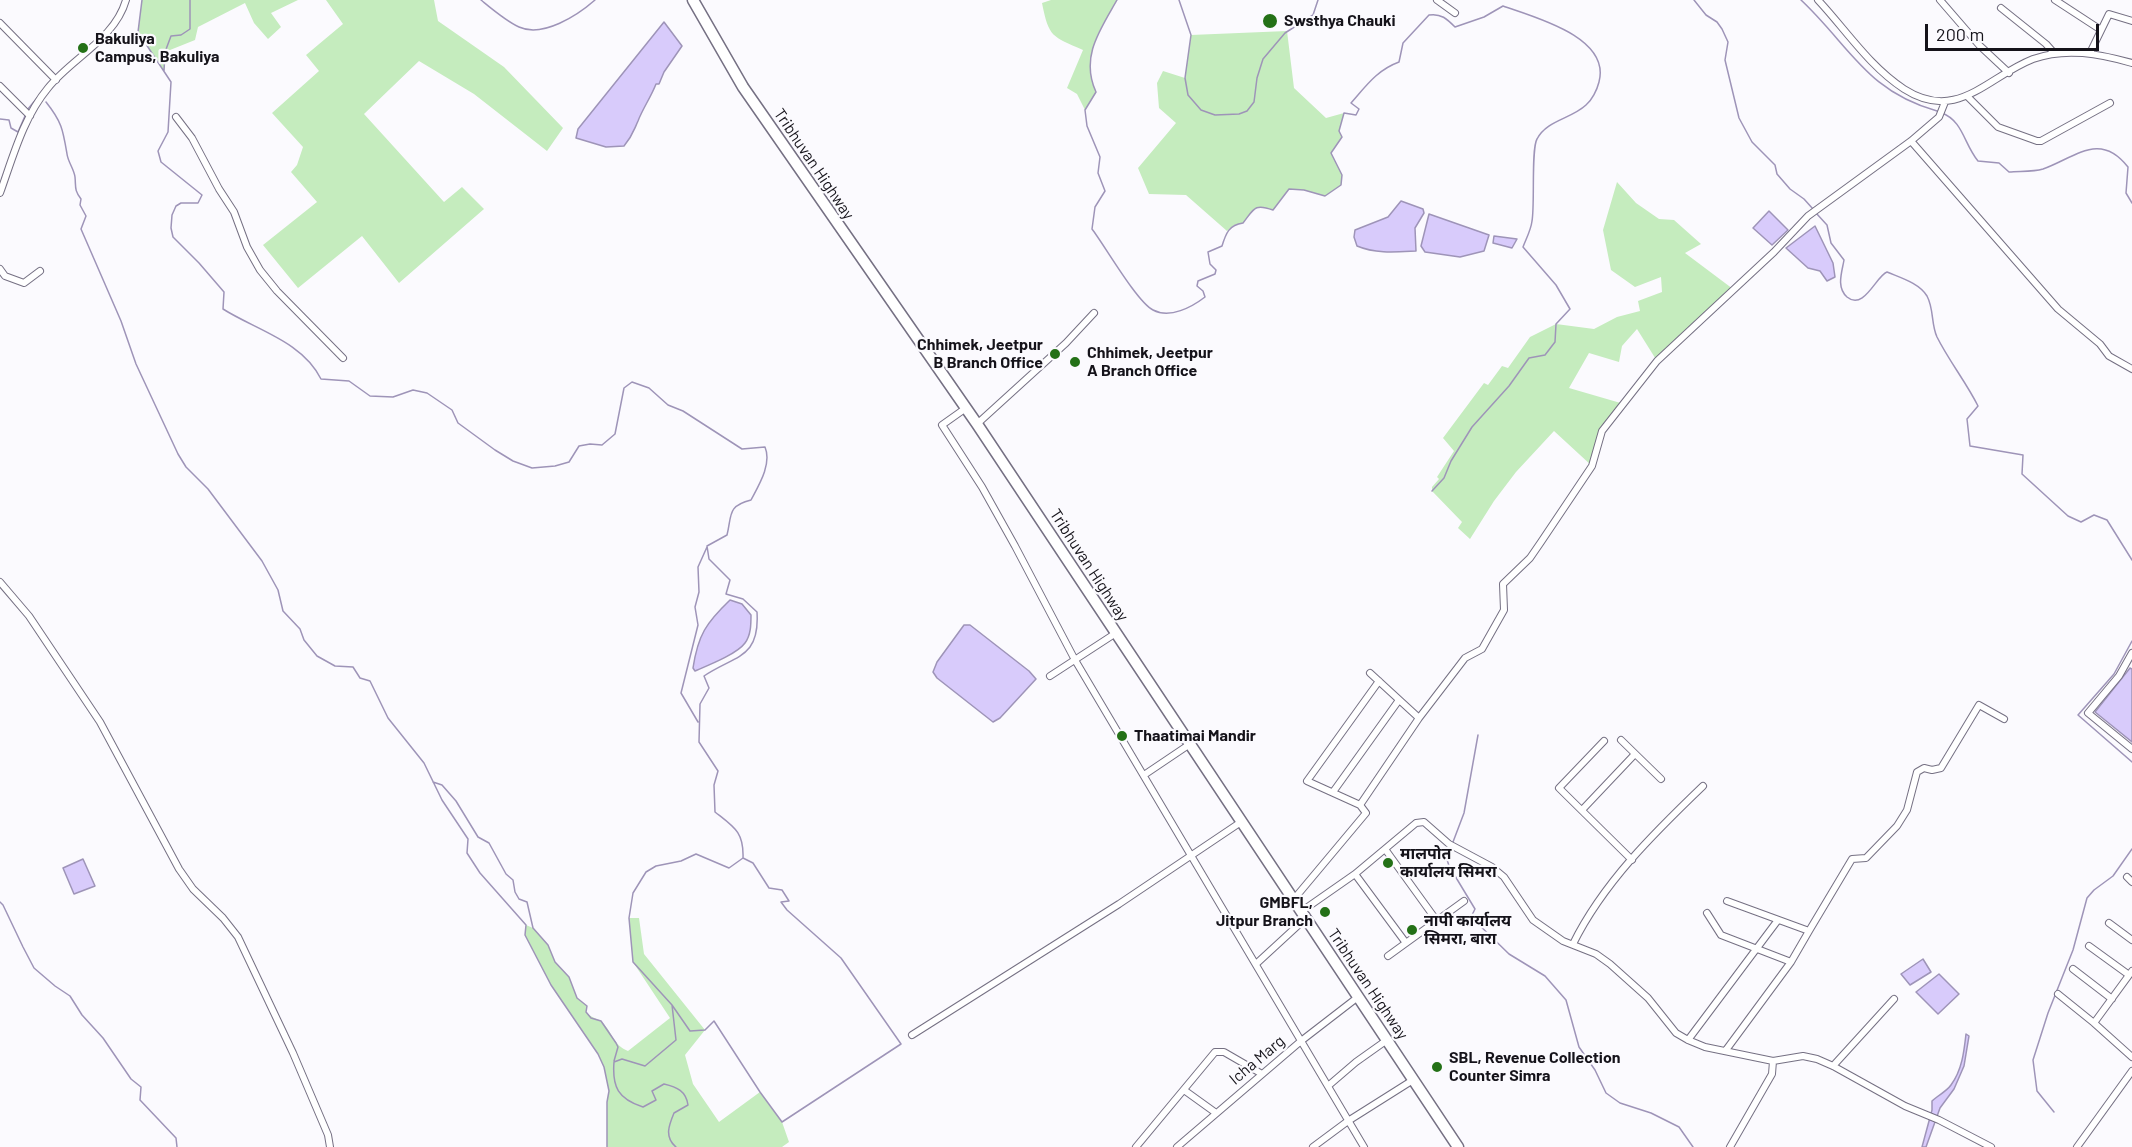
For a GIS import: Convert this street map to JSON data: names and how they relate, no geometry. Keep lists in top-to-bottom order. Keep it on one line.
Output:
{"streets":{"highway":["Tribhuvan Highway"],"street":["Icha Marg"]},"crossings":[["Tribhuvan Highway","Icha Marg"]],"places":["Swsthya Chauki","Bakuliya Campus, Bakuliya","Chhimek, Jeetpur B Branch Office","Chhimek, Jeetpur A Branch Office","Thaatimai Mandir","मालपोत कार्यालय सिमरा","GMBFL, Jitpur Branch","नापी कार्यालय सिमरा, बारा","SBL, Revenue Collection Counter Simra"],"scale_bar":"200 m"}
